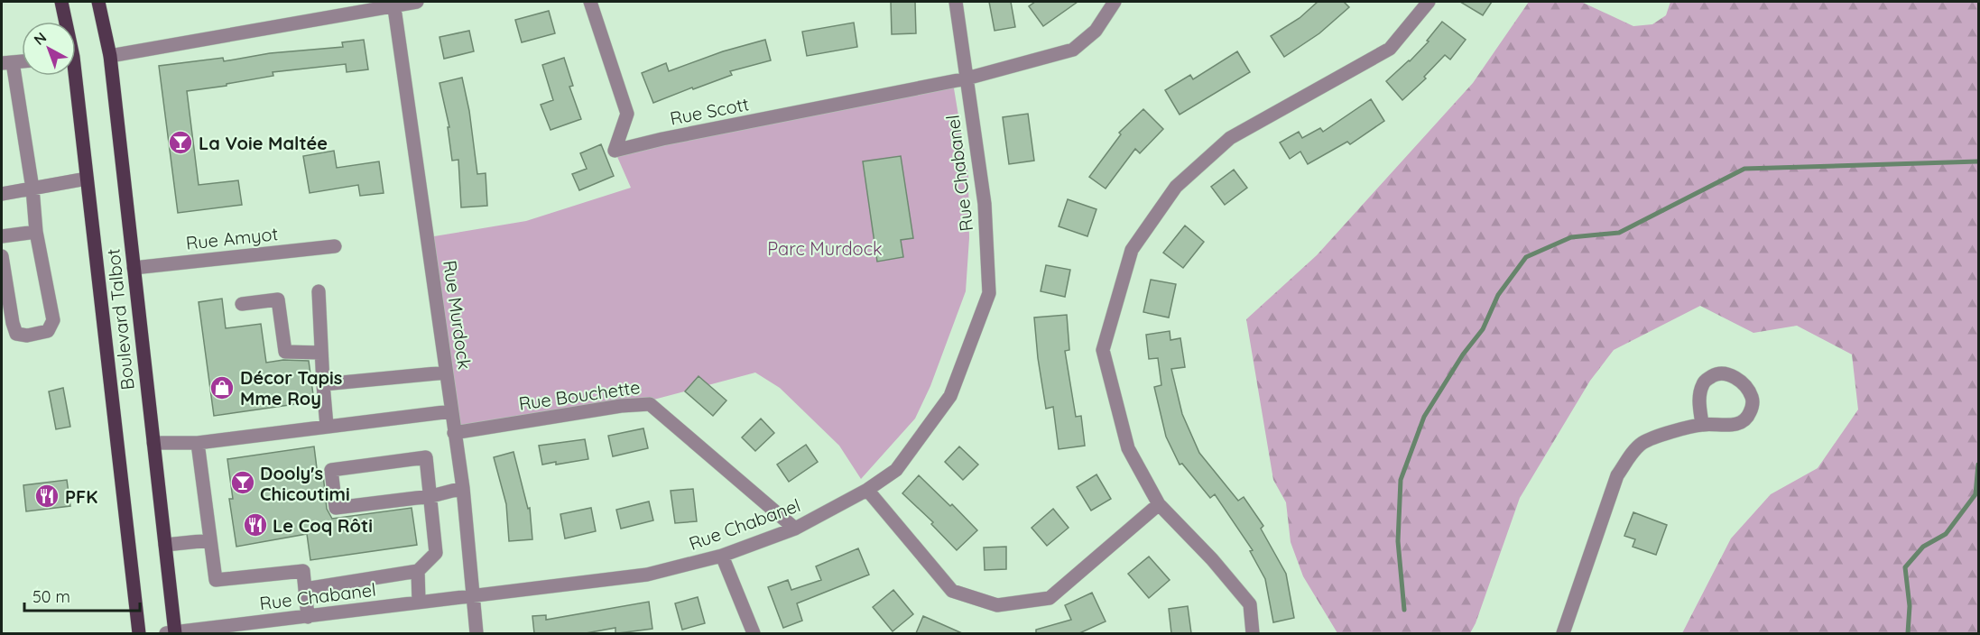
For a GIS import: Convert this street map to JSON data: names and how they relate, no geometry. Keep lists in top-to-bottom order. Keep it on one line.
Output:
{"streets":{"main road":["Boulevard Talbot"],"street":["Rue Scott","Rue Chabanel","Rue Amyot","Rue Murdock","Rue Bouchette"]},"crossings":[["Rue Scott","Rue Chabanel"],["Rue Chabanel","Rue Murdock"],["Rue Chabanel","Boulevard Talbot"],["Rue Chabanel","Rue Bouchette"],["Rue Amyot","Boulevard Talbot"],["Rue Murdock","Rue Bouchette"]],"parks":["Parc Murdock"],"places":{"bar":["La Voie Maltée","Dooly's Chicoutimi"],"shop":["Décor Tapis Mme Roy"],"restaurant":["PFK","Le Coq Rôti"]},"scale_bar":"50 m","north":"top left"}
